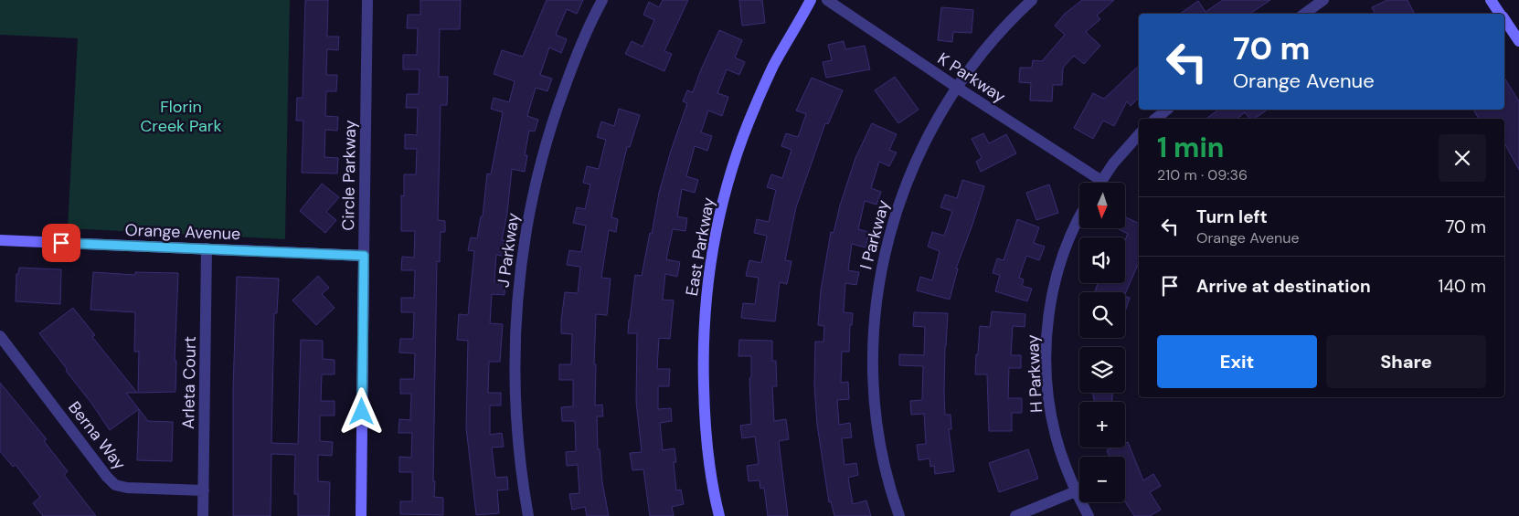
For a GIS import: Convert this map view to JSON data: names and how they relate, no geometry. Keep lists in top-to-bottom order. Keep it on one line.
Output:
{"streets":{"street":["K Parkway","Circle Parkway","Orange Avenue","I Parkway","East Parkway","J Parkway","H Parkway","Arleta Court","Berna Way"]},"crossings":[["K Parkway","I Parkway"],["Circle Parkway","Orange Avenue"],["Orange Avenue","Arleta Court"],["Arleta Court","Berna Way"]],"parks":["Florin Creek Park"],"north":"bottom","page":{"turn":["70 m","Orange Avenue"],"heading":["1 min","210 m · 09:36"],"map_buttons":["+","−"],"list":[{"name":"Turn left","note":"Orange Avenue","value":"70 m"},{"name":"Arrive at destination","value":"140 m"}],"buttons":["Exit","Share"]}}
